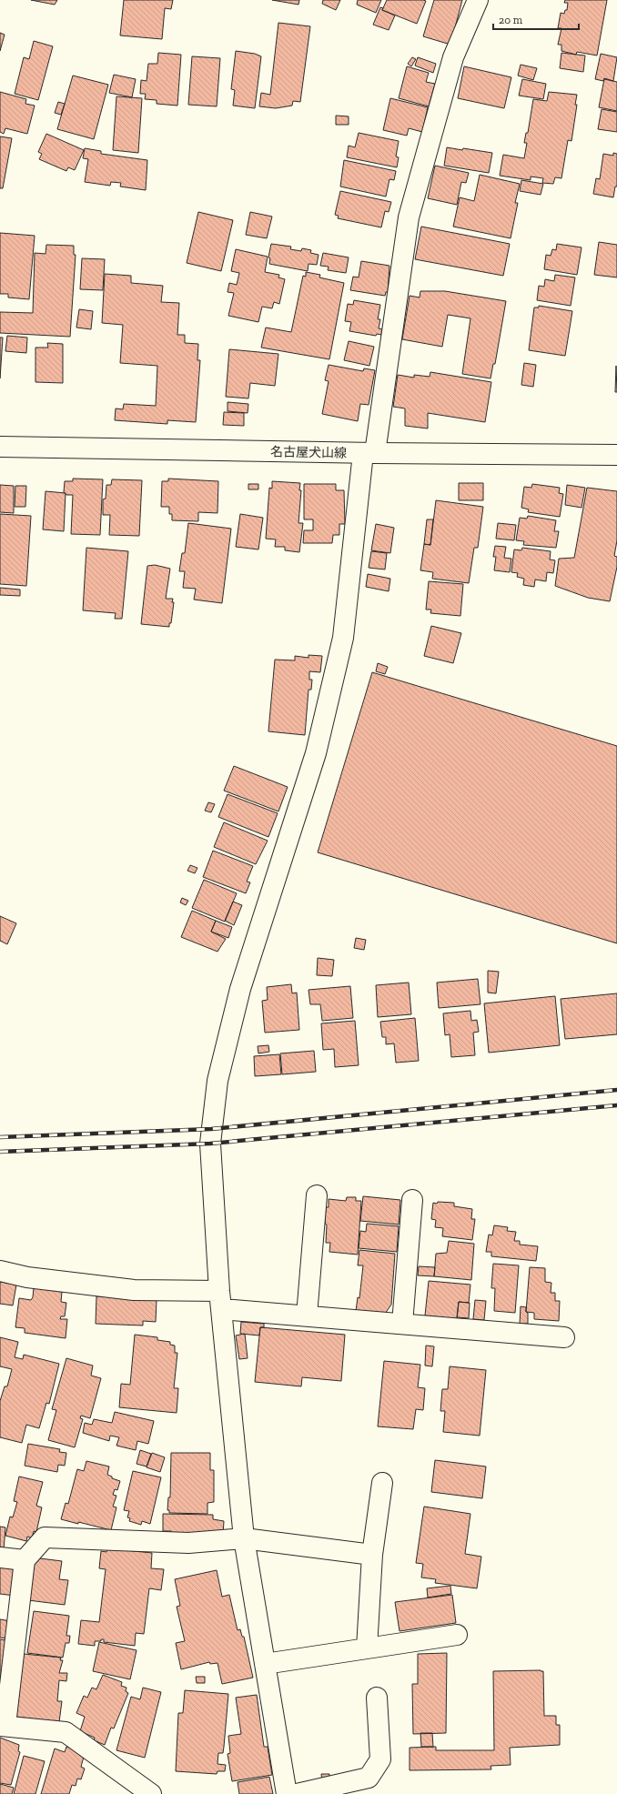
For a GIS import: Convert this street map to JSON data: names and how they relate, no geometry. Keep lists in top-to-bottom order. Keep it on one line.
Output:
{"streets":{"street":["名古屋犬山線"]},"scale_bar":"20 m"}
